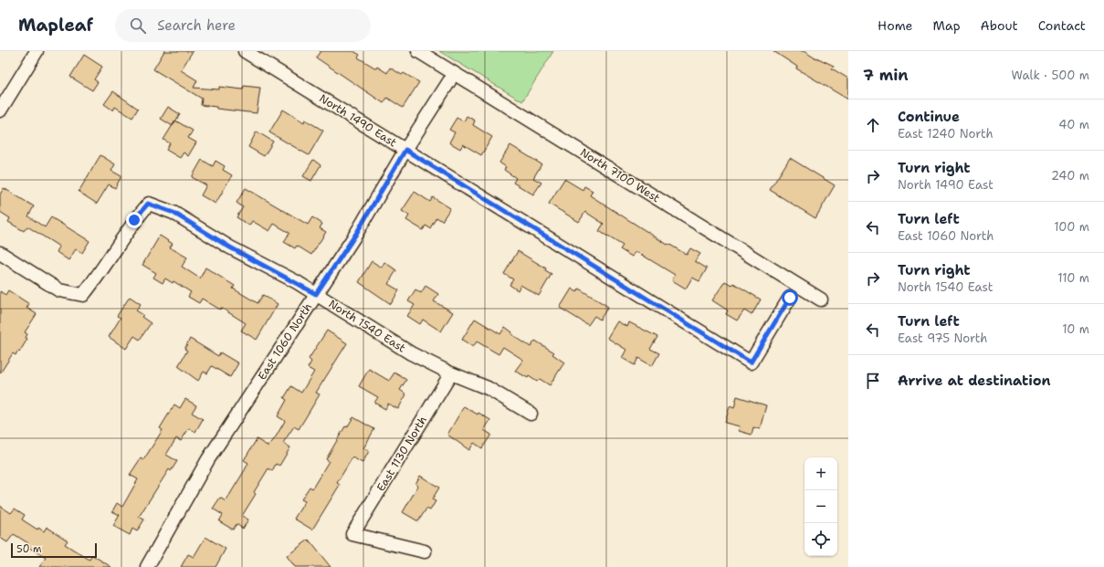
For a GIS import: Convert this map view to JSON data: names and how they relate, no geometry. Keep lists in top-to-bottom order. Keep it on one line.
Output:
{"streets":{"street":["North 1490 East","North 7100 West","North 1540 East","East 1060 North","East 1130 North"]},"crossings":[["North 1490 East","East 1060 North"],["North 1540 East","East 1060 North"],["North 1540 East","East 1130 North"]],"scale_bar":"50 m","page":{"header":"Mapleaf","search":"Search here","nav":["Home","Map","About","Contact"],"heading":["7 min","Walk · 500 m"],"list":[["Continue","East 1240 North","40 m"],["Turn right","North 1490 East","240 m"],["Turn left","East 1060 North","100 m"],["Turn right","North 1540 East","110 m"],["Turn left","East 975 North","10 m"],"Arrive at destination"],"map_buttons":["+","−"],"scale":"50 m"}}
